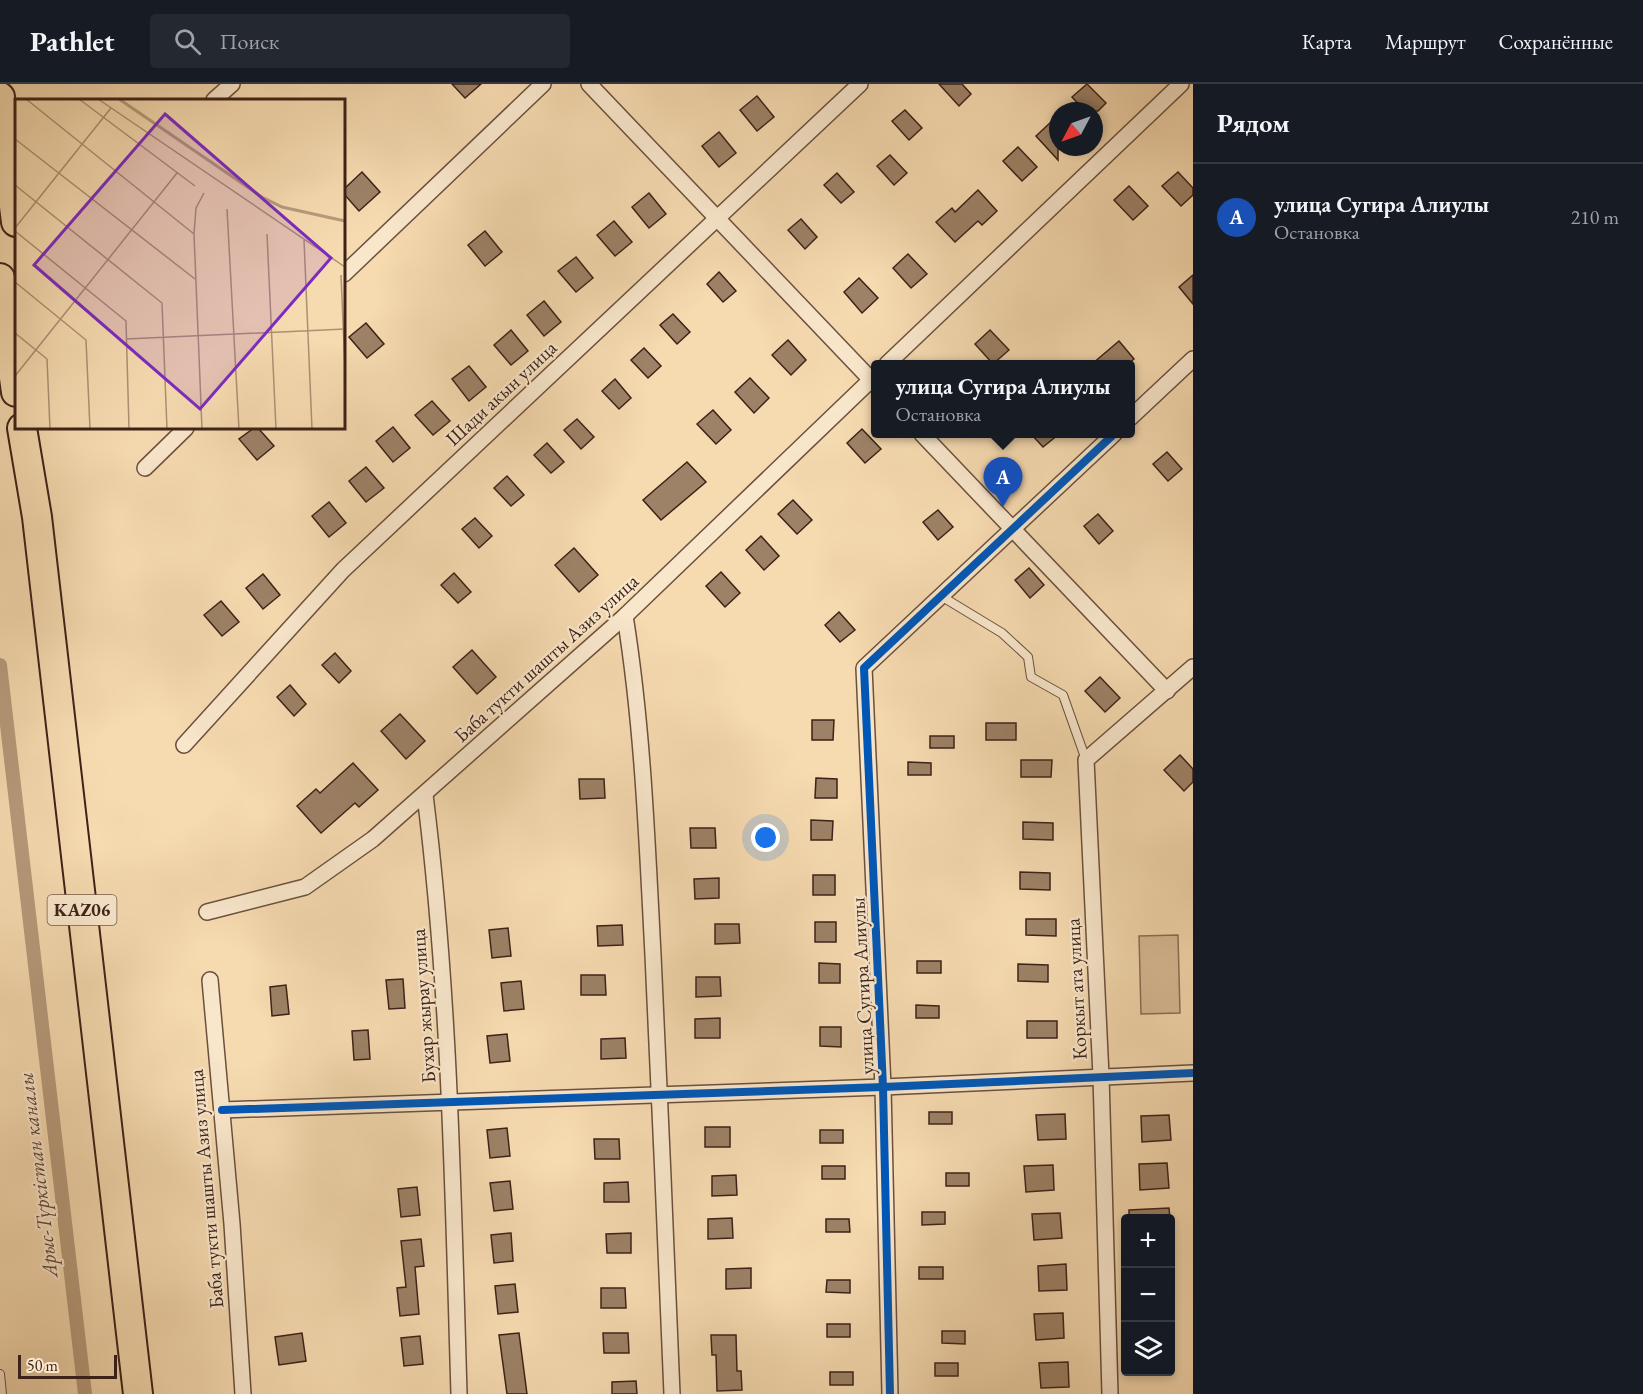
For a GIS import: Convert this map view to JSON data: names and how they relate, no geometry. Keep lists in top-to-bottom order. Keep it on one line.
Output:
{"streets":{"highway":["KАZ06"],"street":["Шади акын улица","Баба тукти шашты Азиз улица","улица Сугира Алиулы","Коркыт ата улица","Бухар жырау улица"]},"crossings":[["Баба тукти шашты Азиз улица","Бухар жырау улица"]],"water":["Арыс-Түркістан каналы"],"scale_bar":"50 m","north":"bottom left","page":{"header":"Pathlet","search":"Поиск","nav":["Карта","Маршрут","Сохранённые"],"heading":"Рядом","list":[{"mark":"A","name":"улица Сугира Алиулы","note":"Остановка","value":"210 m"}],"popup":["улица Сугира Алиулы","Остановка"],"pins":"A","map_buttons":["+","−"],"scale":"50 m"}}
